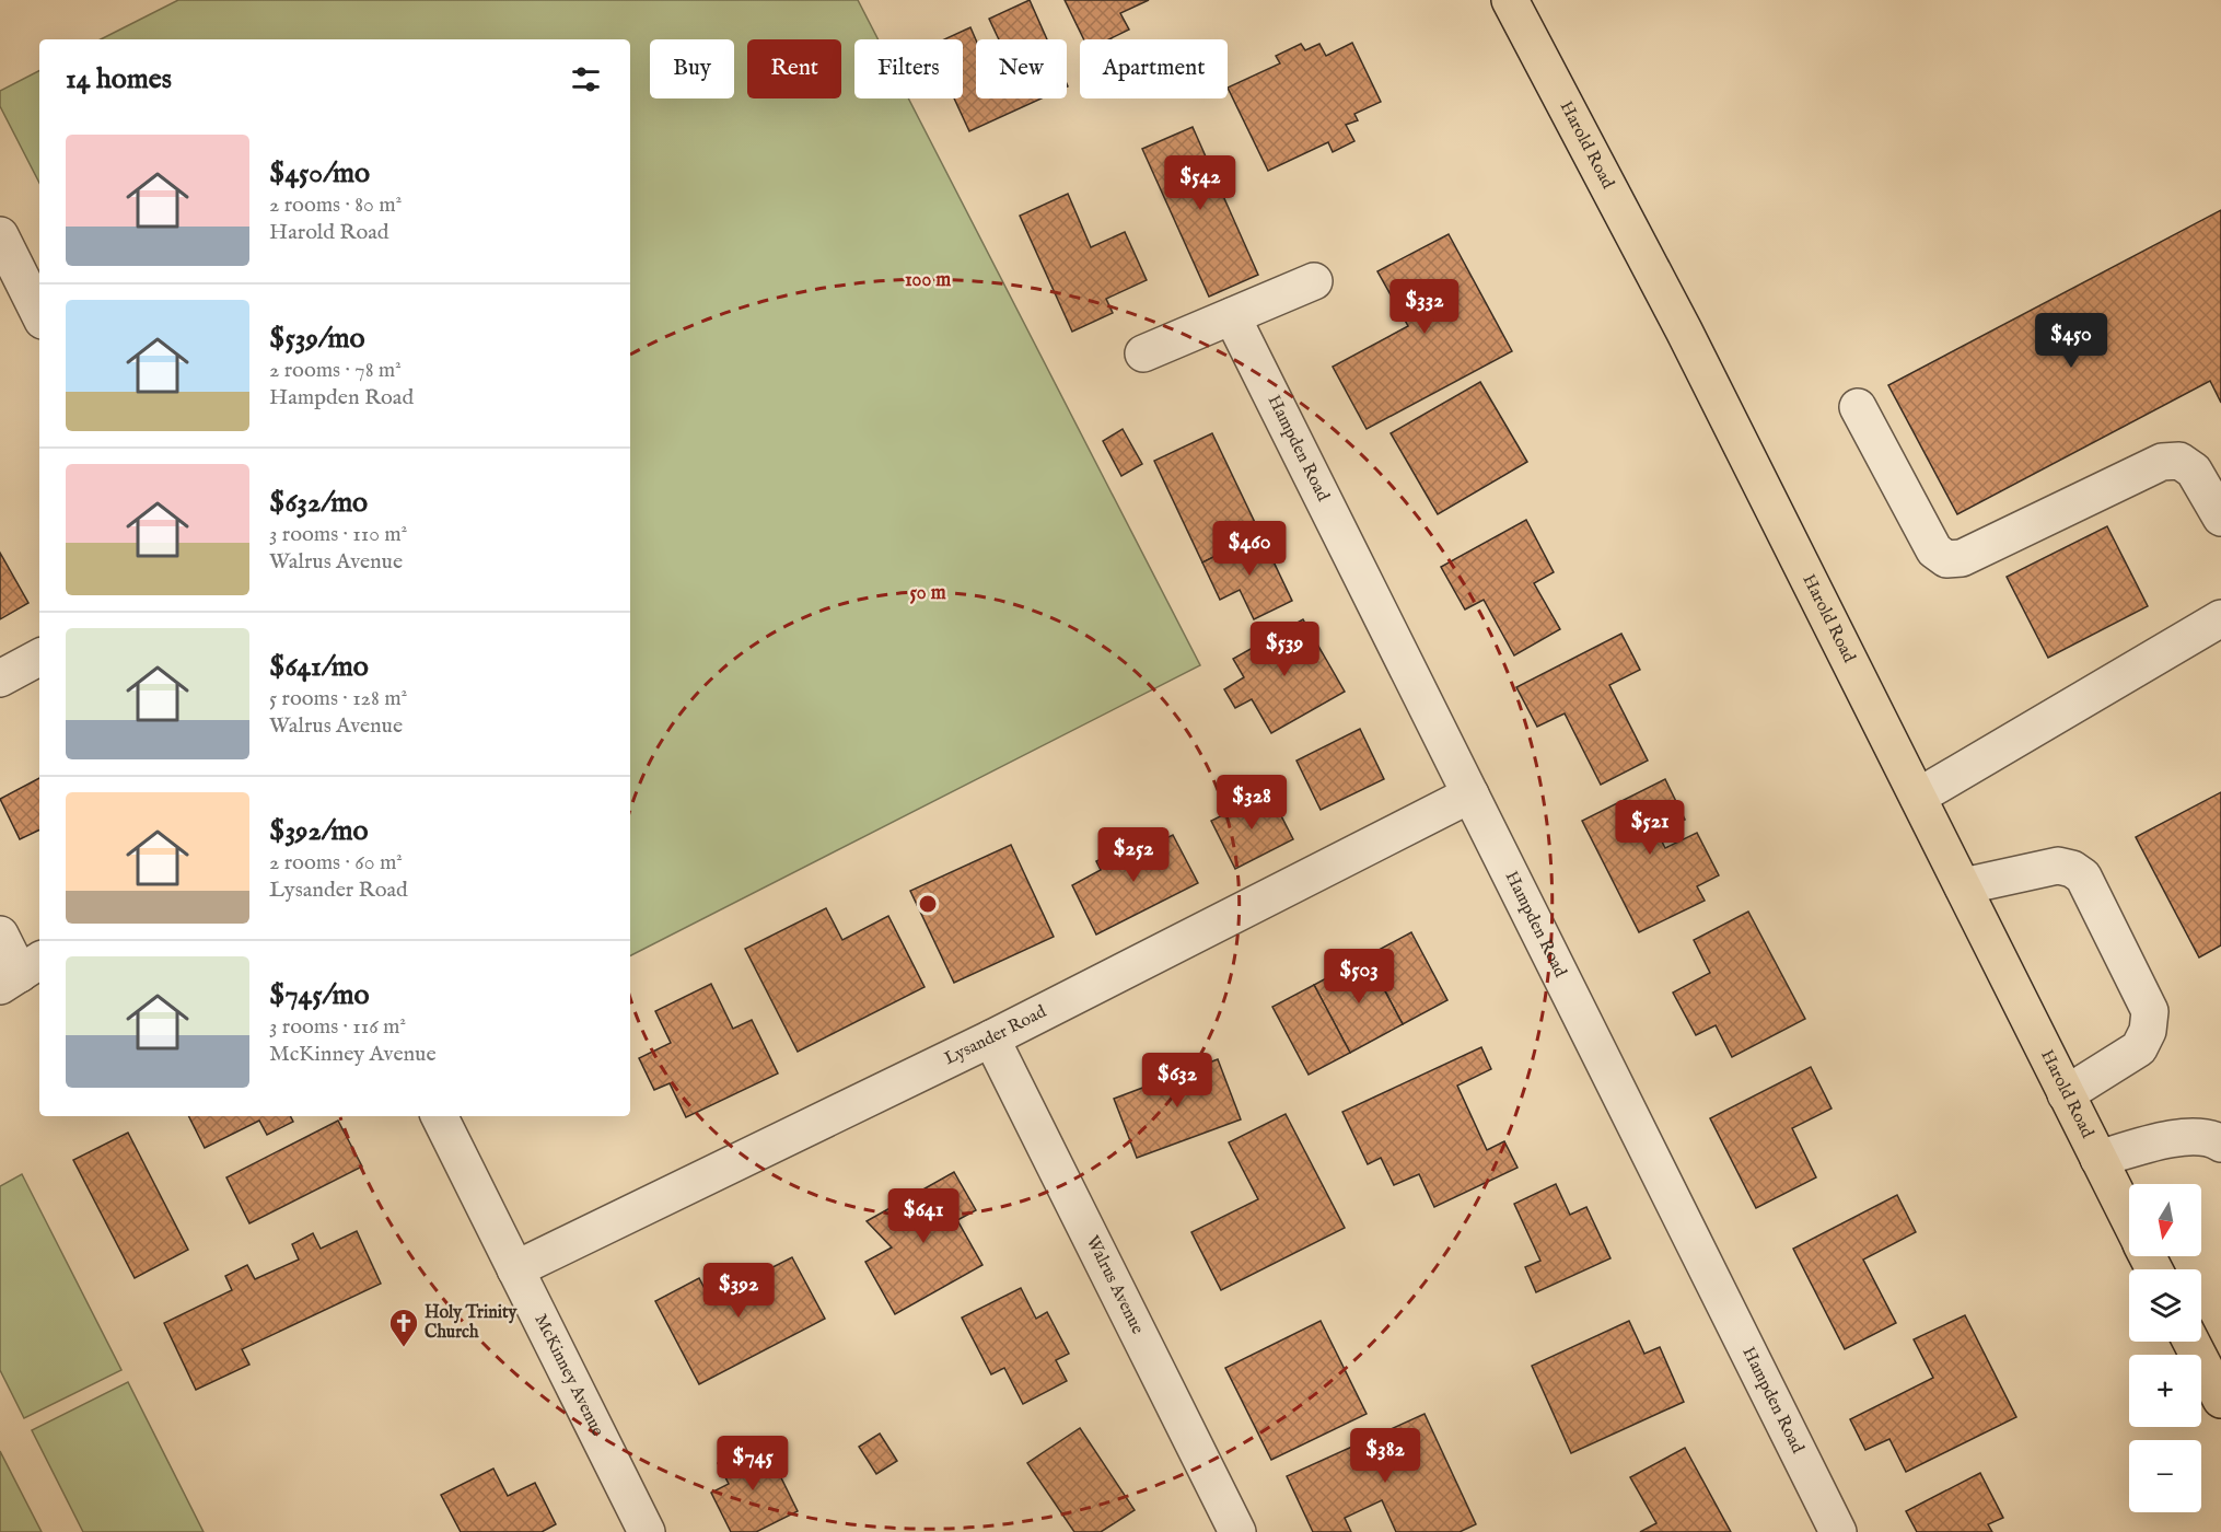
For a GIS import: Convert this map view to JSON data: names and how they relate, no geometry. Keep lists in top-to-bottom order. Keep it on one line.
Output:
{"streets":{"main road":["Harold Road"],"street":["Hampden Road","Lysander Road","Walrus Avenue","McKinney Avenue"]},"crossings":[["Hampden Road","Lysander Road"],["Lysander Road","Walrus Avenue"],["Lysander Road","McKinney Avenue"]],"places":{"church":["Holy Trinity Church"]},"north":"bottom","page":{"chip":["Buy","Rent","Filters","New","Apartment"],"heading":"14 homes","list":[{"name":"$450/mo","note":"2 rooms · 80 m² · Harold Road"},{"name":"$539/mo","note":"2 rooms · 78 m² · Hampden Road"},{"name":"$632/mo","note":"3 rooms · 110 m² · Walrus Avenue"},{"name":"$641/mo","note":"5 rooms · 128 m² · Walrus Avenue"},{"name":"$392/mo","note":"2 rooms · 60 m² · Lysander Road"},{"name":"$745/mo","note":"3 rooms · 116 m² · McKinney Avenue"}],"price":["$542","$332","$450","$460","$539","$328","$521","$252","$503","$632","$641","$392","$382","$745"],"map_buttons":["+","−"]},"rings":["100 m","50 m"]}
